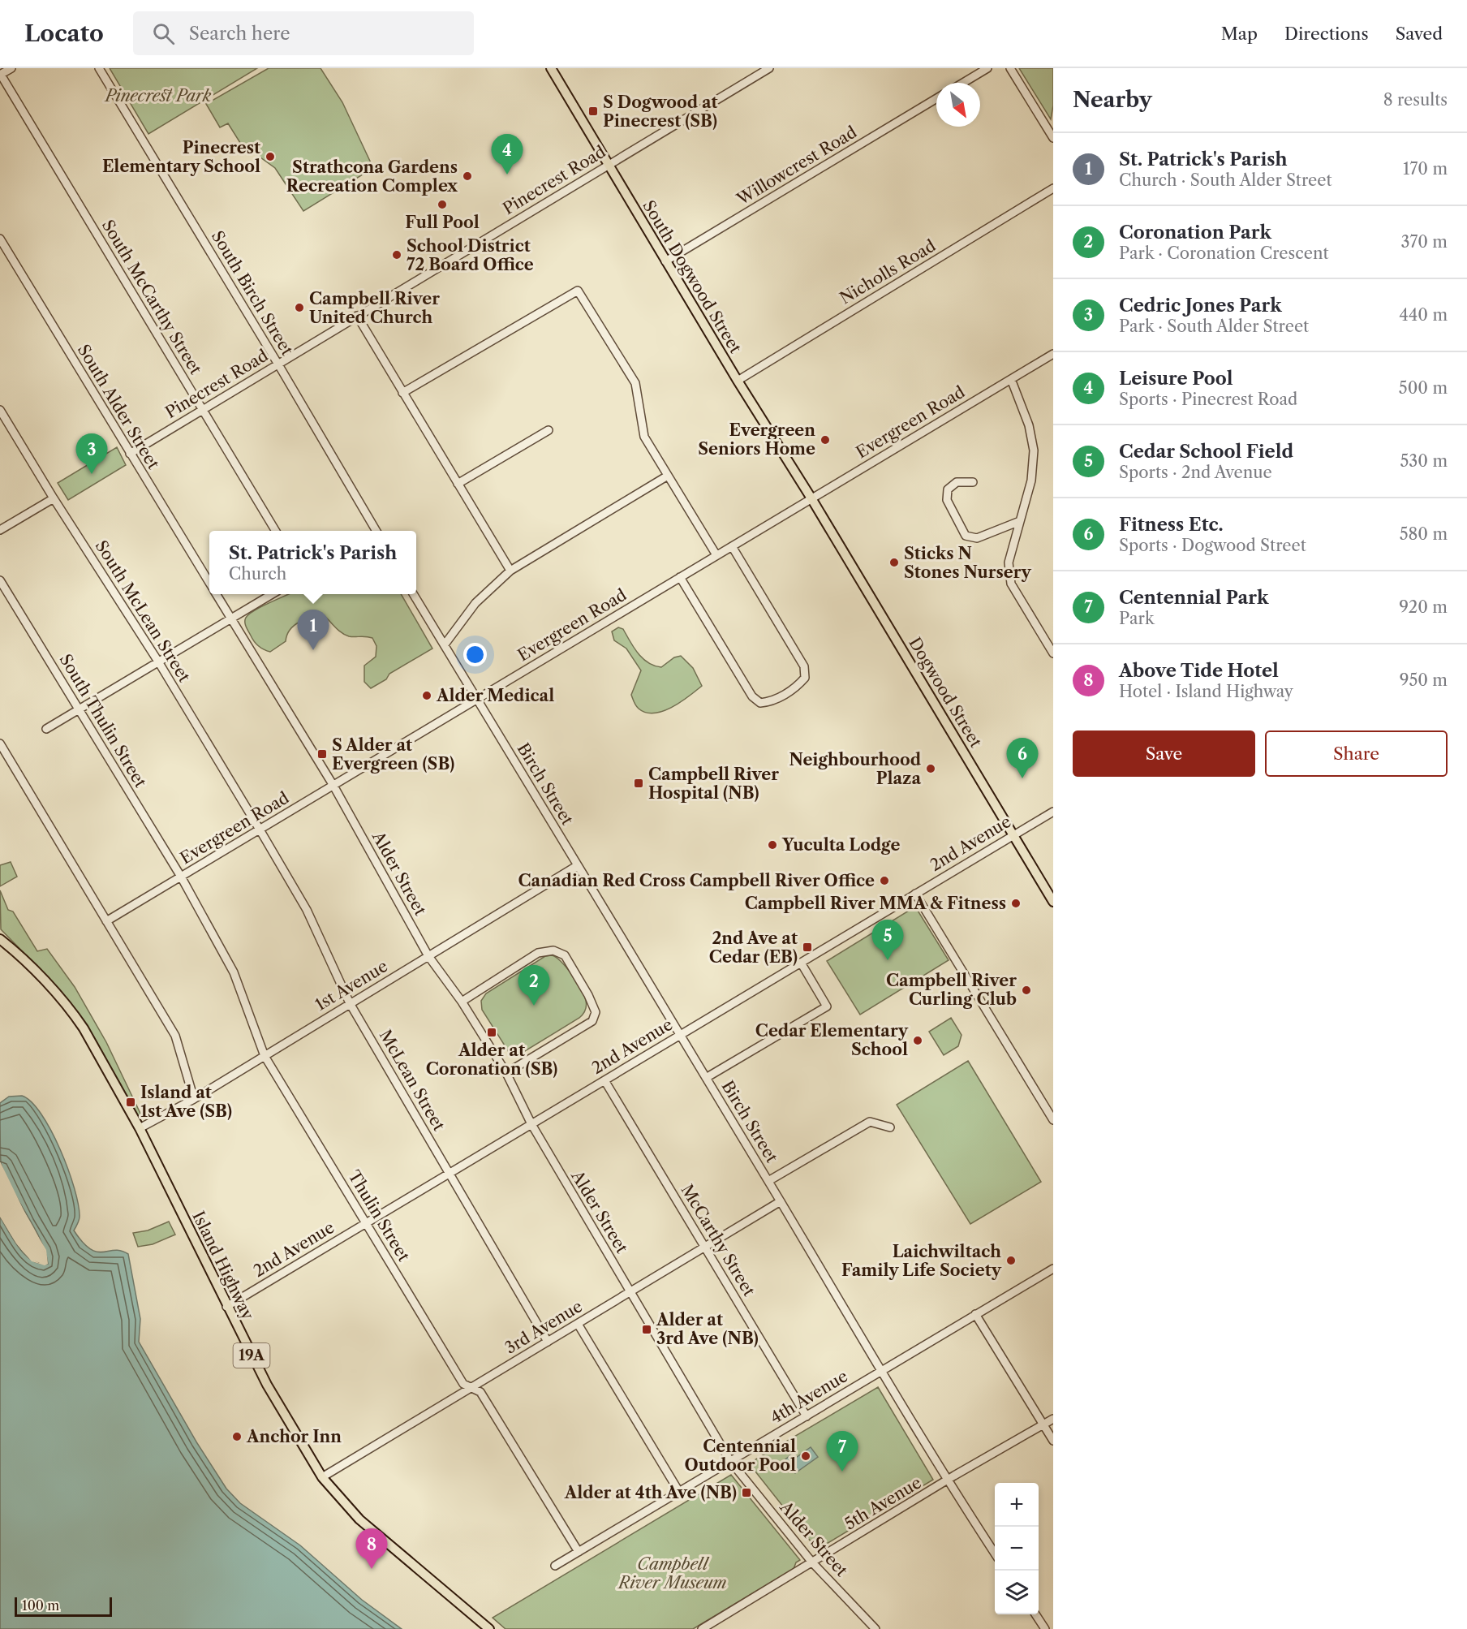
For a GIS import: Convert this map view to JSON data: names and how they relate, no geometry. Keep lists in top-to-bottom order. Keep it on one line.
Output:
{"streets":{"main road":["South Dogwood Street","Dogwood Street","Island Highway","19A"],"street":["Willowcrest Road","Pinecrest Road","Nicholls Road","South Birch Street","South McCarthy Street","South Alder Street","Evergreen Road","South McLean Street","South Thulin Street","Birch Street","2nd Avenue","Alder Street","1st Avenue","McLean Street","Thulin Street","McCarthy Street","3rd Avenue","4th Avenue","5th Avenue"]},"crossings":[["Willowcrest Road","South Dogwood Street"],["Pinecrest Road","South Dogwood Street"],["Pinecrest Road","South Birch Street"],["Pinecrest Road","South McCarthy Street"],["Pinecrest Road","South Alder Street"],["Nicholls Road","South Dogwood Street"],["South Dogwood Street","Evergreen Road"],["South Dogwood Street","Dogwood Street"],["South Alder Street","Evergreen Road"],["South Alder Street","Alder Street"],["Evergreen Road","South McLean Street"],["Evergreen Road","Dogwood Street"],["Evergreen Road","South Thulin Street"],["Evergreen Road","Birch Street"],["Evergreen Road","Alder Street"],["Evergreen Road","McLean Street"],["Evergreen Road","Thulin Street"],["South McLean Street","McLean Street"],["Dogwood Street","2nd Avenue"],["South Thulin Street","Thulin Street"],["Birch Street","2nd Avenue"],["Birch Street","1st Avenue"],["Birch Street","3rd Avenue"],["Birch Street","4th Avenue"],["Birch Street","5th Avenue"],["2nd Avenue","Alder Street"],["2nd Avenue","McLean Street"],["2nd Avenue","Thulin Street"],["2nd Avenue","McCarthy Street"],["2nd Avenue","Island Highway"],["Alder Street","1st Avenue"],["Alder Street","3rd Avenue"],["Alder Street","4th Avenue"],["Alder Street","5th Avenue"],["1st Avenue","McLean Street"],["1st Avenue","Thulin Street"],["1st Avenue","Island Highway"],["McLean Street","3rd Avenue"],["Thulin Street","3rd Avenue"],["Thulin Street","4th Avenue"],["McCarthy Street","3rd Avenue"],["McCarthy Street","4th Avenue"],["Island Highway","3rd Avenue"]],"parks":["Pinecrest Park","Campbell River Museum"],"places":{"transit":["S Dogwood at Pinecrest (SB)","S Alder at Evergreen (SB)","Campbell River Hospital (NB)","2nd Ave at Cedar (EB)","Alder at Coronation (SB)","Island at 1st Ave (SB)","Alder at 3rd Ave (NB)","Alder at 4th Ave (NB)"],"other":["Pinecrest Elementary School","Strathcona Gardens Recreation Complex","Full Pool","School District 72 Board Office","Campbell River United Church","Evergreen Seniors Home","Sticks N Stones Nursery","Alder Medical","Neighbourhood Plaza","Yuculta Lodge","Canadian Red Cross Campbell River Office","Campbell River MMA & Fitness","Campbell River Curling Club","Cedar Elementary School","Laichwiltach Family Life Society","Anchor Inn","Centennial Outdoor Pool"]},"scale_bar":"100 m","north":"bottom right","page":{"header":"Locato","search":"Search here","nav":["Map","Directions","Saved"],"heading":["Nearby","8 results"],"list":[{"mark":"1","name":"St. Patrick's Parish","note":"Church · South Alder Street","value":"170 m"},{"mark":"2","name":"Coronation Park","note":"Park · Coronation Crescent","value":"370 m"},{"mark":"3","name":"Cedric Jones Park","note":"Park · South Alder Street","value":"440 m"},{"mark":"4","name":"Leisure Pool","note":"Sports · Pinecrest Road","value":"500 m"},{"mark":"5","name":"Cedar School Field","note":"Sports · 2nd Avenue","value":"530 m"},{"mark":"6","name":"Fitness Etc.","note":"Sports · Dogwood Street","value":"580 m"},{"mark":"7","name":"Centennial Park","note":"Park","value":"920 m"},{"mark":"8","name":"Above Tide Hotel","note":"Hotel · Island Highway","value":"950 m"}],"pins":["4","3","1","6","5","2","7","8"],"popup":["St. Patrick's Parish","Church"],"buttons":["Save","Share"],"map_buttons":["+","−"],"scale":"100 m"}}
